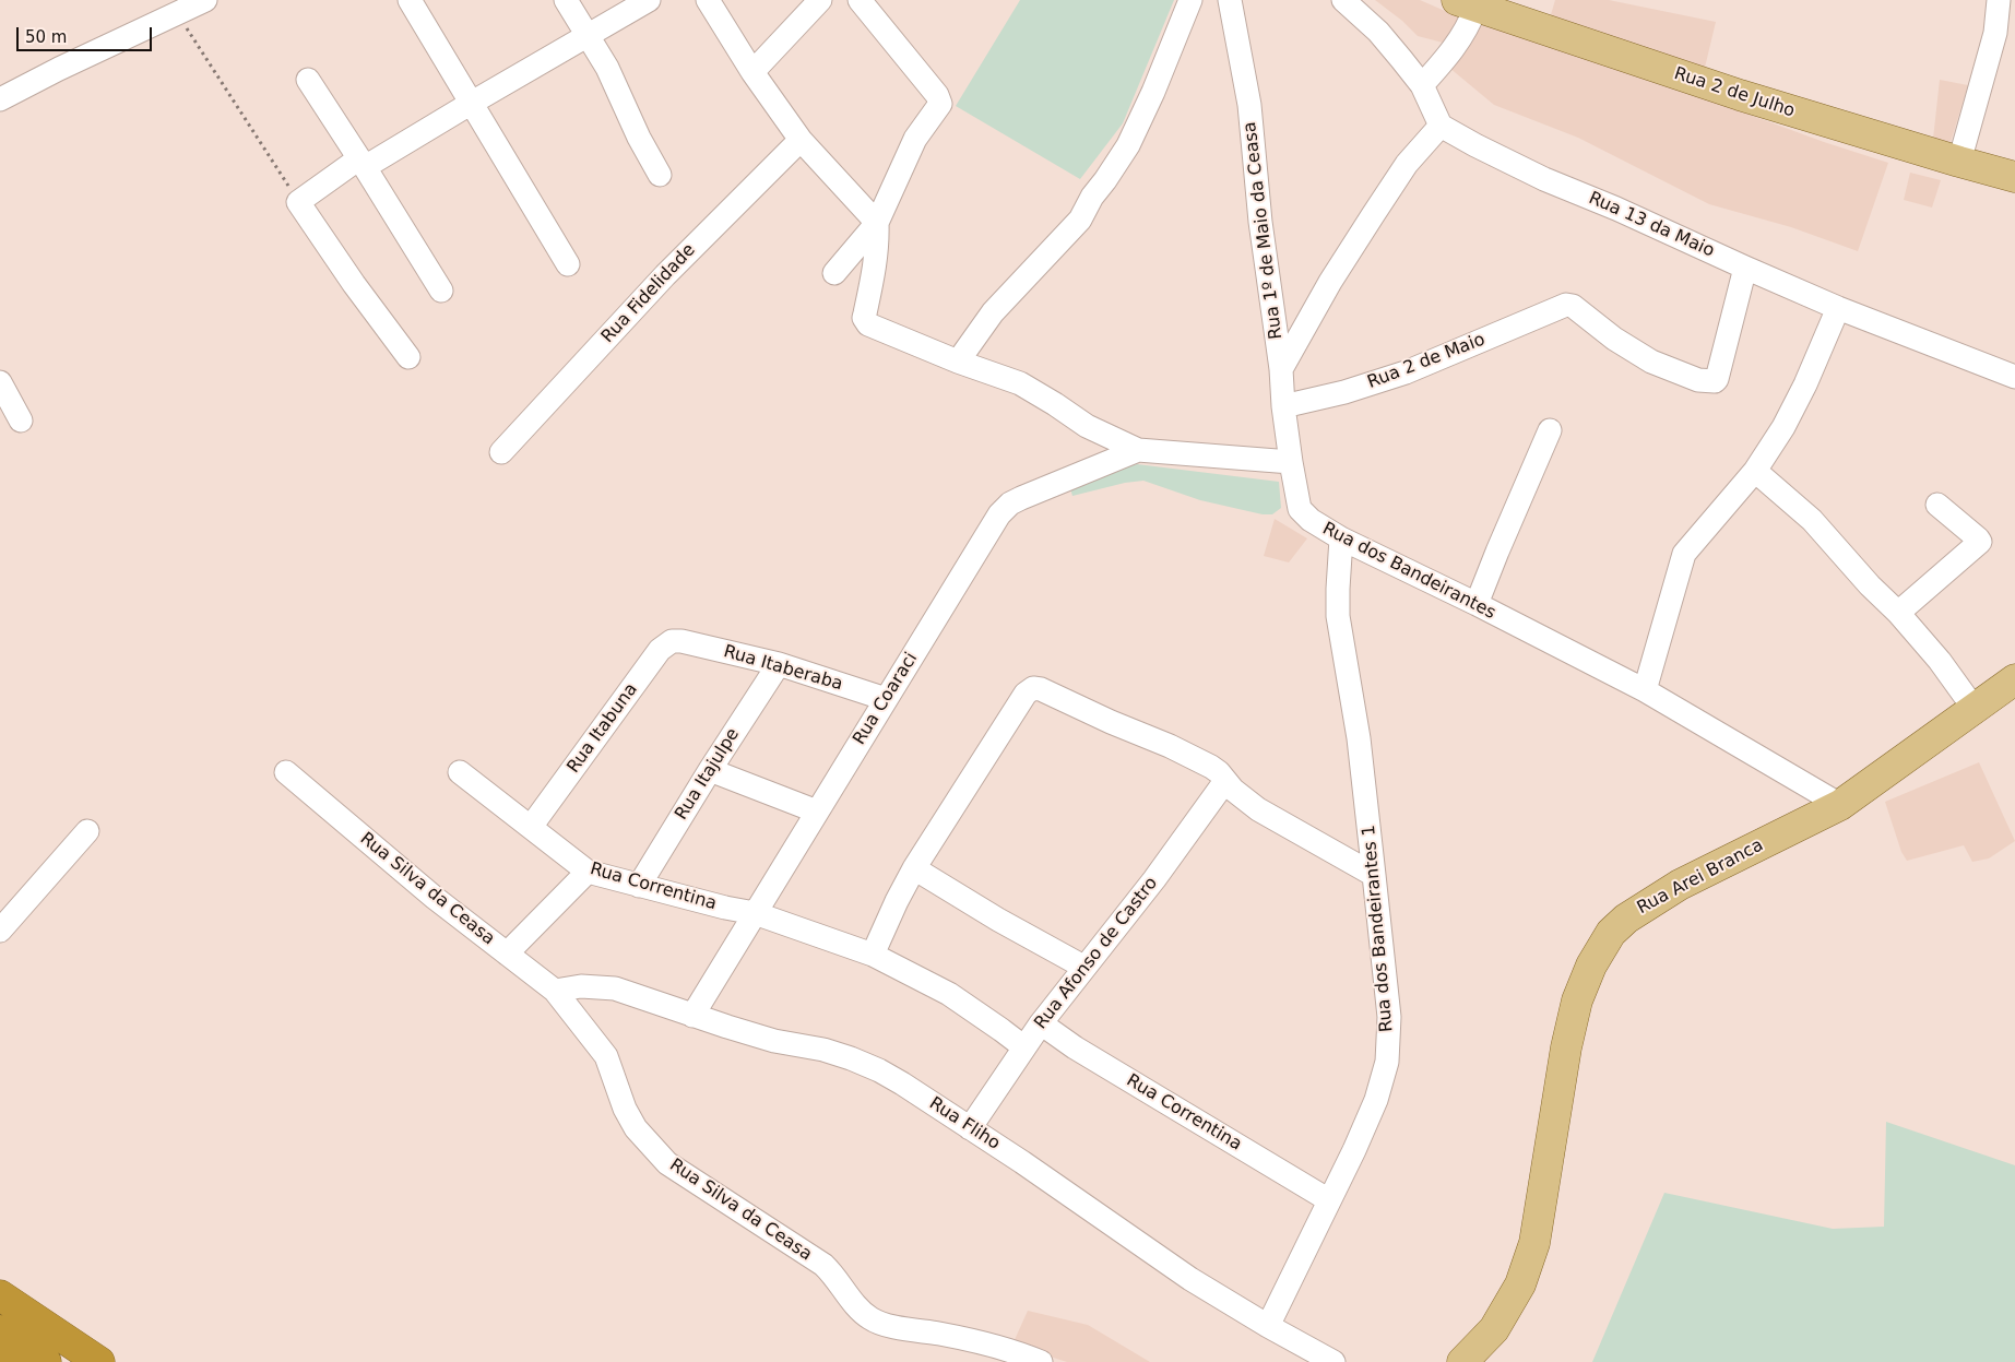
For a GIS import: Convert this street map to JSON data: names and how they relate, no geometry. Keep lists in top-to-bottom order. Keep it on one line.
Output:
{"streets":{"main road":["Rua 2 de Julho","Rua Arei Branca"],"street":["Rua 13 da Maio","Rua 1º de Maio da Ceasa","Rua Fidelidade","Rua 2 de Maio","Rua dos Bandeirantes","Rua Itaberaba","Rua Coaraci","Rua Itabuna","Rua Itajulpe","Rua Correntina","Rua Silva da Ceasa","Rua dos Bandeirantes 1","Rua Afonso de Castro","Rua Fliho"]},"crossings":[["Rua 13 da Maio","Rua 2 de Maio"],["Rua 1º de Maio da Ceasa","Rua 2 de Maio"],["Rua 1º de Maio da Ceasa","Rua dos Bandeirantes"],["Rua dos Bandeirantes","Rua Arei Branca"],["Rua dos Bandeirantes","Rua dos Bandeirantes 1"],["Rua Itaberaba","Rua Coaraci"],["Rua Itaberaba","Rua Itabuna"],["Rua Itaberaba","Rua Itajulpe"],["Rua Coaraci","Rua Correntina"],["Rua Coaraci","Rua Fliho"],["Rua Itabuna","Rua Correntina"],["Rua Itajulpe","Rua Correntina"],["Rua Correntina","Rua dos Bandeirantes 1"],["Rua Correntina","Rua Afonso de Castro"],["Rua Silva da Ceasa","Rua Fliho"],["Rua dos Bandeirantes 1","Rua Fliho"],["Rua Afonso de Castro","Rua Fliho"]],"scale_bar":"50 m"}
